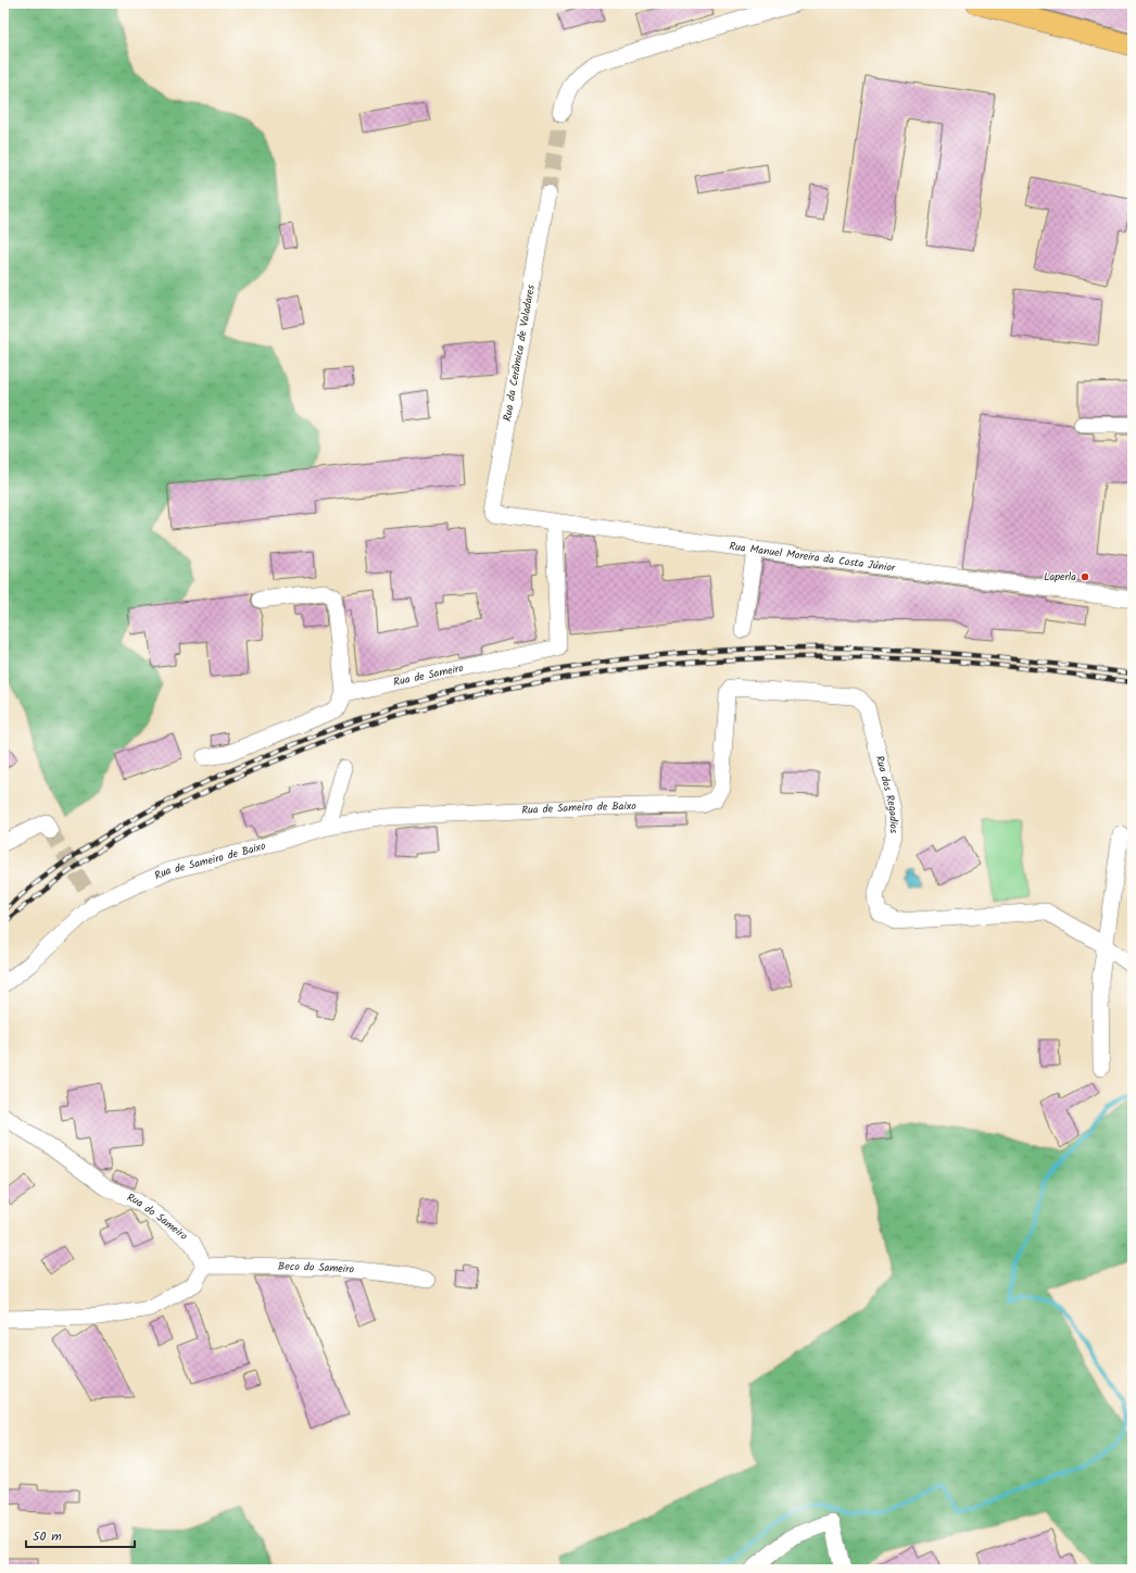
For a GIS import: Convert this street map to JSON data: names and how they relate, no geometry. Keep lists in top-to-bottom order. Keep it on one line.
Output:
{"streets":{"street":["Rua da Cerâmica de Valadares","Rua Manuel Moreira da Costa Júnior","Rua de Sameiro","Rua dos Regadios","Rua de Sameiro de Baixo","Rua do Sameiro","Beco do Sameiro"]},"crossings":[["Rua da Cerâmica de Valadares","Rua Manuel Moreira da Costa Júnior"],["Rua Manuel Moreira da Costa Júnior","Rua de Sameiro"],["Rua dos Regadios","Rua de Sameiro de Baixo"],["Rua do Sameiro","Beco do Sameiro"]],"places":["Laperla"],"scale_bar":"50 m"}
